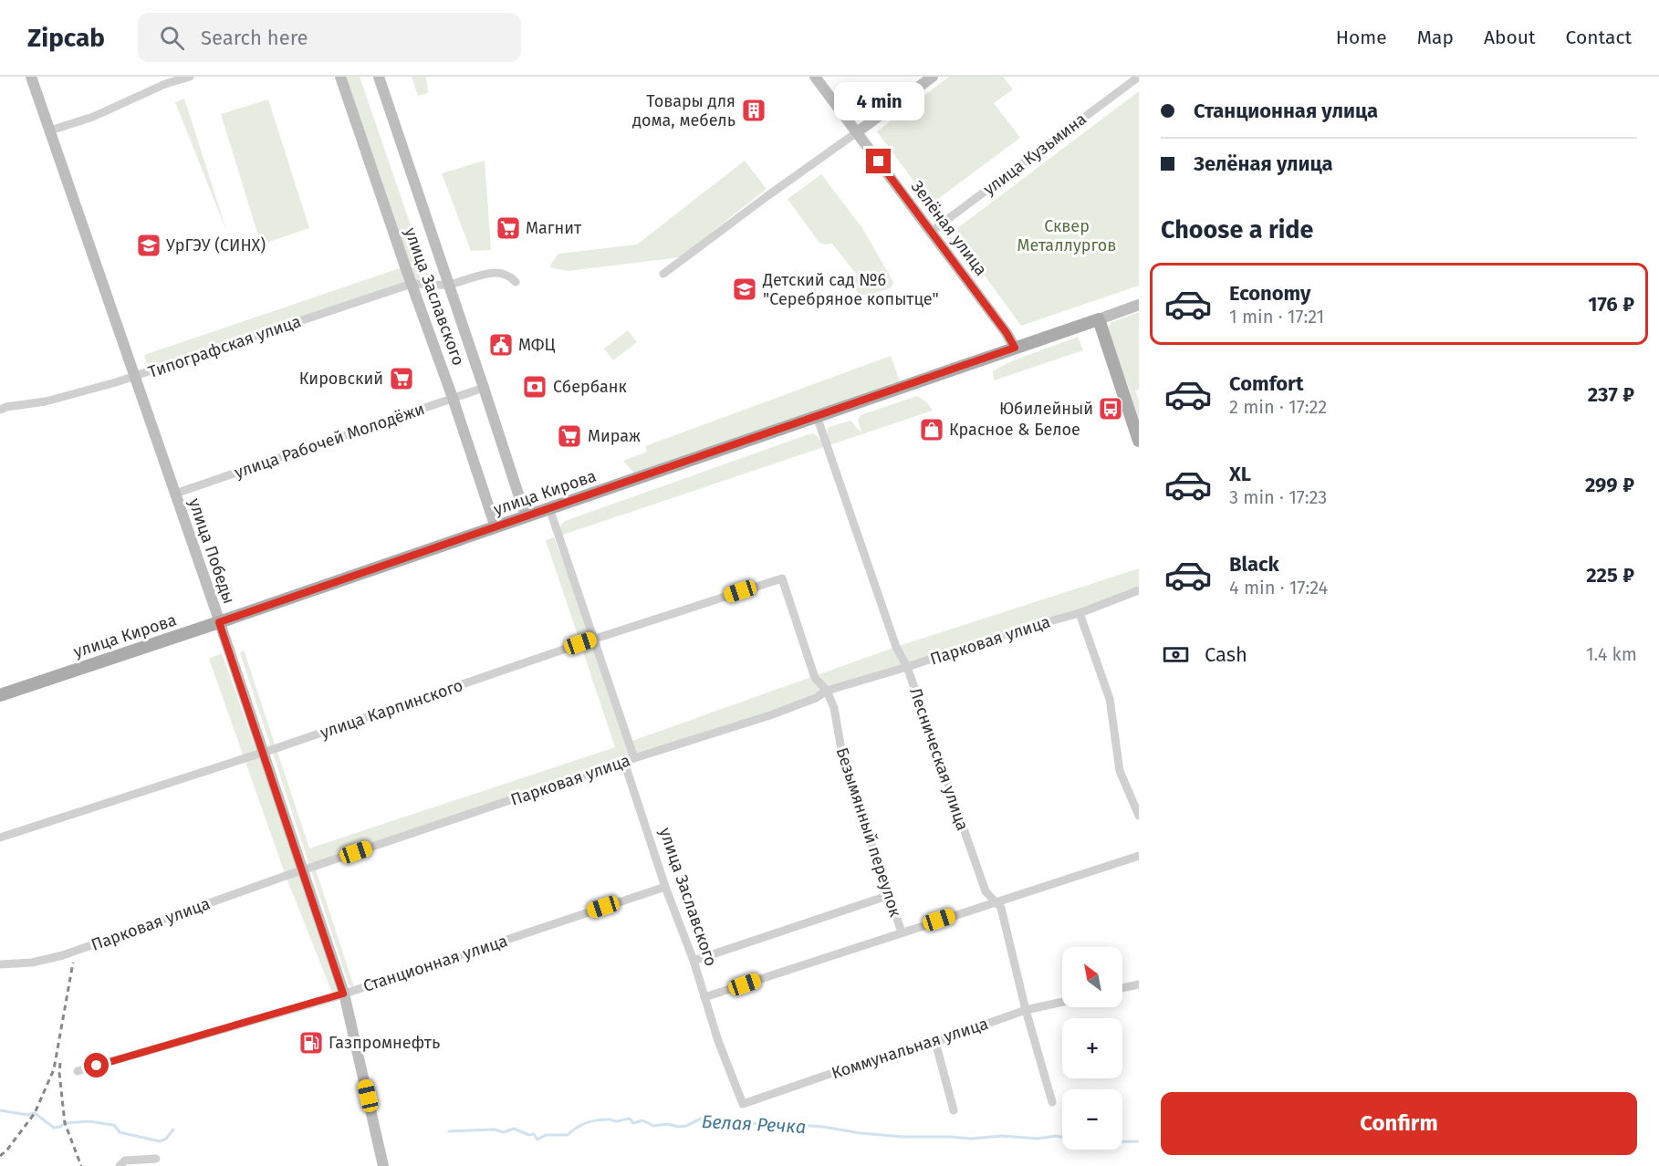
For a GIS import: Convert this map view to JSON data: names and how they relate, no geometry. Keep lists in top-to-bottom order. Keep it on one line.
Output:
{"streets":{"main road":["улица Кирова"],"street":["улица Кузьмина","Зелёная улица","улица Заславского","Типографская улица","улица Рабочей Молодёжи","улица Победы","Парковая улица","улица Карпинского","Лесническая улица","Безымянный переулок","Станционная улица","Коммунальная улица"]},"crossings":[["улица Кузьмина","Зелёная улица"],["Зелёная улица","улица Кирова"],["улица Заславского","Типографская улица"],["улица Заславского","улица Рабочей Молодёжи"],["улица Заславского","улица Кирова"],["улица Заславского","Парковая улица"],["улица Заславского","Станционная улица"],["улица Заславского","Коммунальная улица"],["Типографская улица","улица Победы"],["улица Рабочей Молодёжи","улица Победы"],["улица Кирова","улица Победы"],["улица Кирова","Лесническая улица"],["улица Победы","Парковая улица"],["улица Победы","улица Карпинского"],["улица Победы","Станционная улица"],["Парковая улица","Лесническая улица"],["Парковая улица","Безымянный переулок"],["улица Карпинского","Безымянный переулок"],["Лесническая улица","Коммунальная улица"]],"water":["Белая Речка"],"parks":["Сквер Металлургов"],"places":{"building":["Товары для дома, мебель"],"supermarket":["Магнит","Кировский","Мираж"],"school or university":["УрГЭУ (СИНХ)","Детский сад №6 \"Серебряное копытце\""],"public building":["МФЦ"],"bank":["Сбербанк"],"bus stop":["Юбилейный"],"shop":["Красное & Белое"],"fuel station":["Газпромнефть"]},"north":"top left","page":{"header":"Zipcab","search":"Search here","nav":["Home","Map","About","Contact"],"banner":["Станционная улица","Зелёная улица"],"bubble":"4 min","heading":"Choose a ride","list":[{"name":"Economy","note":"1 min · 17:21","value":"176 ₽"},{"name":"Comfort","note":"2 min · 17:22","value":"237 ₽"},{"name":"XL","note":"3 min · 17:23","value":"299 ₽"},{"name":"Black","note":"4 min · 17:24","value":"225 ₽"}],"pay":["Cash","1.4 km"],"map_buttons":["+","−"],"buttons":"Confirm"}}
